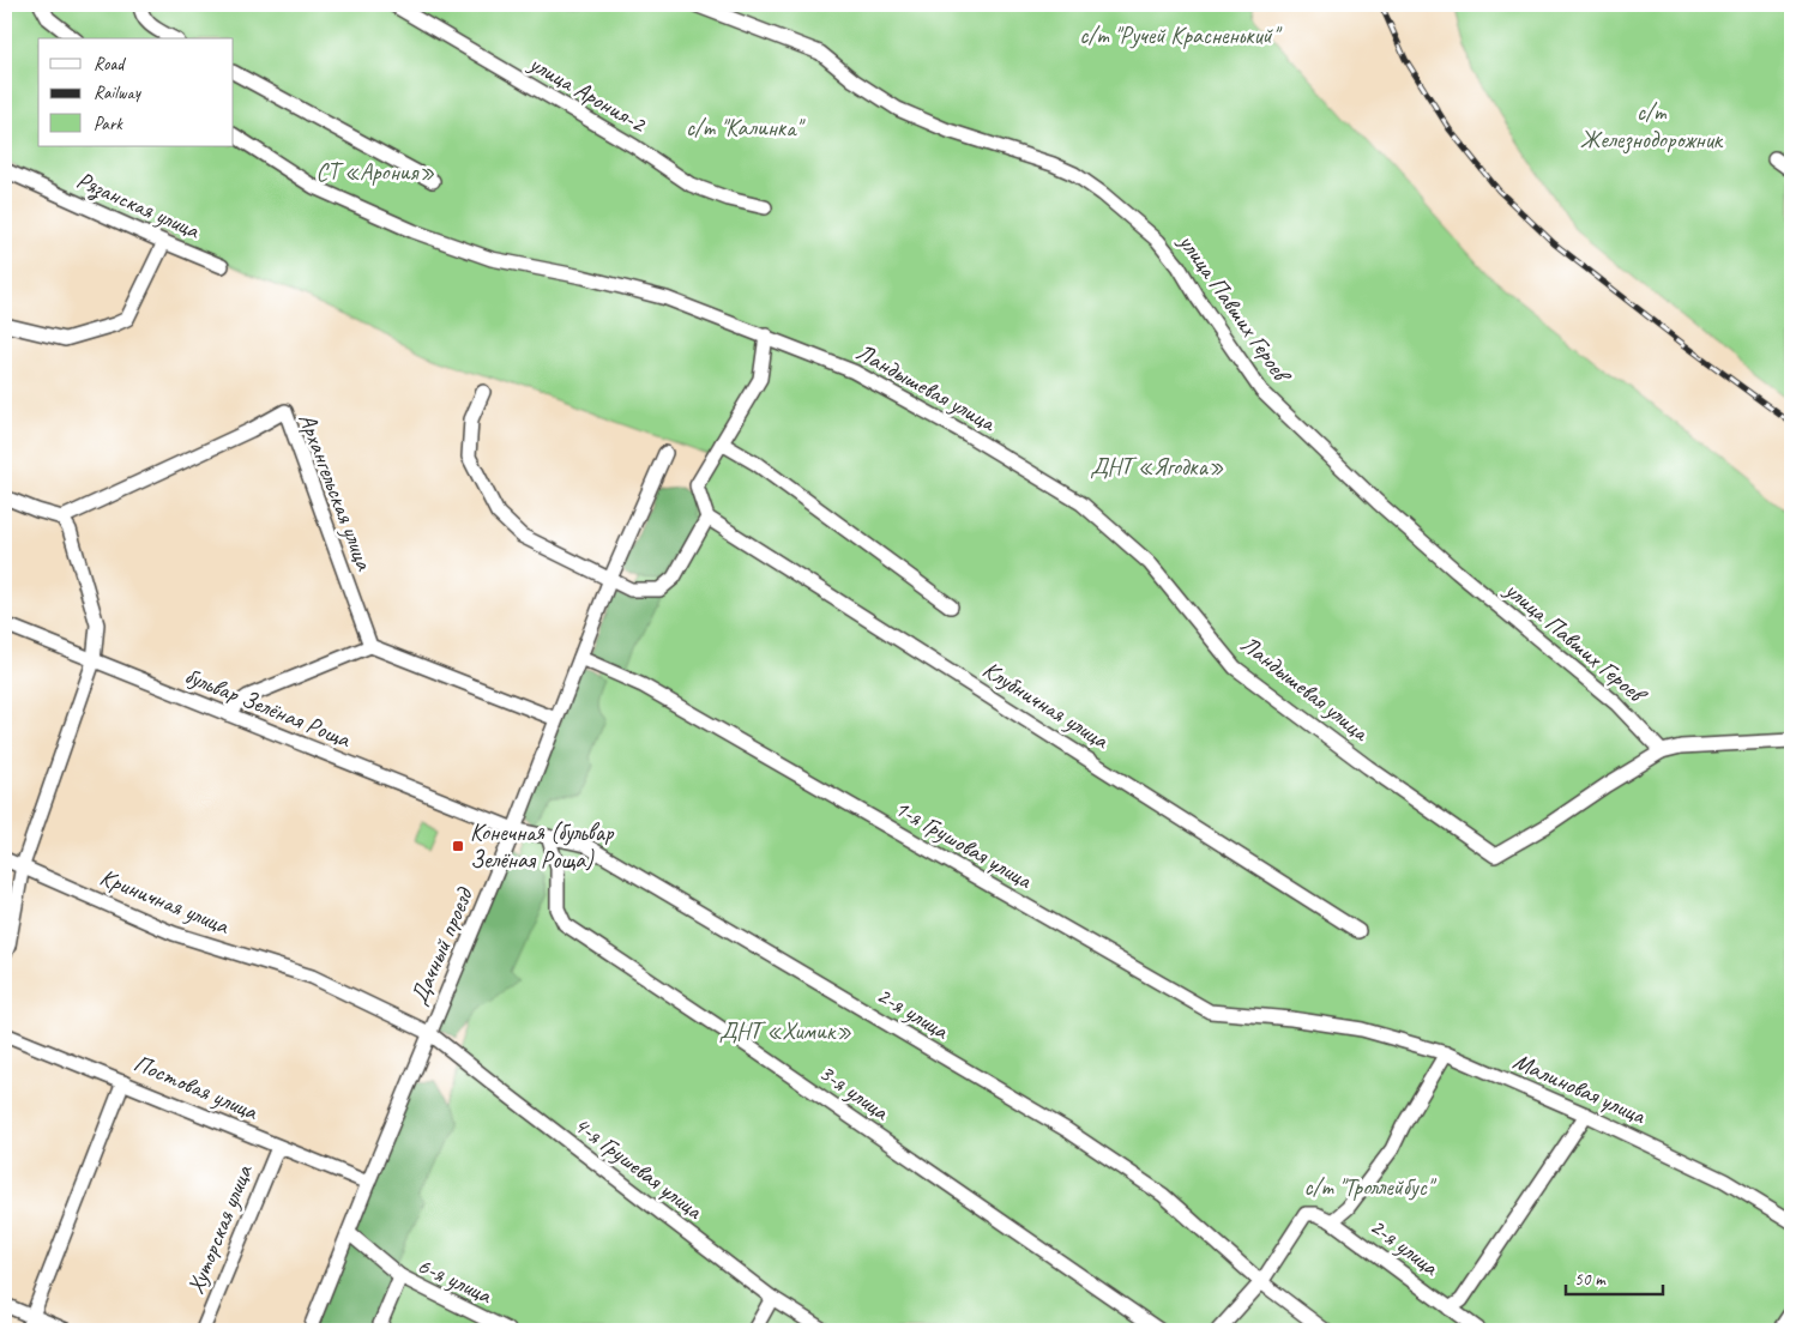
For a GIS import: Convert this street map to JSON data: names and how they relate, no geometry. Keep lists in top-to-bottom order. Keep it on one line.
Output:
{"streets":{"street":["улица Арония-2","Рязанская улица","улица Павших Героев","Ландышевая улица","Архангельская улица","Клубничная улица","бульвар Зелёная Роща","1-я Грушовая улица","Криничная улица","Дачный проезд","2-я улица","Постовая улица","Малиновая улица","3-я улица","4-я Грушевая улица","Хуторская улица","6-я улица"]},"crossings":[["улица Павших Героев","Ландышевая улица"],["бульвар Зелёная Роща","Дачный проезд"],["бульвар Зелёная Роща","2-я улица"],["1-я Грушовая улица","Дачный проезд"],["1-я Грушовая улица","Малиновая улица"],["Криничная улица","Дачный проезд"],["Криничная улица","4-я Грушевая улица"],["Дачный проезд","2-я улица"],["Дачный проезд","Постовая улица"],["Дачный проезд","4-я Грушевая улица"],["2-я улица","3-я улица"],["Постовая улица","Хуторская улица"]],"parks":["с/т \"Ручей Красненький\"","с/т Железнодорожник","с/т \"Калинка\"","СТ «Арония»","ДНТ «Ягодка»","ДНТ «Химик»","с/т \"Троллейбус\""],"places":{"transit":["Конечная (бульвар Зелёная Роща)"]},"legend":["Road","Railway","Park"],"scale_bar":"50 m"}
